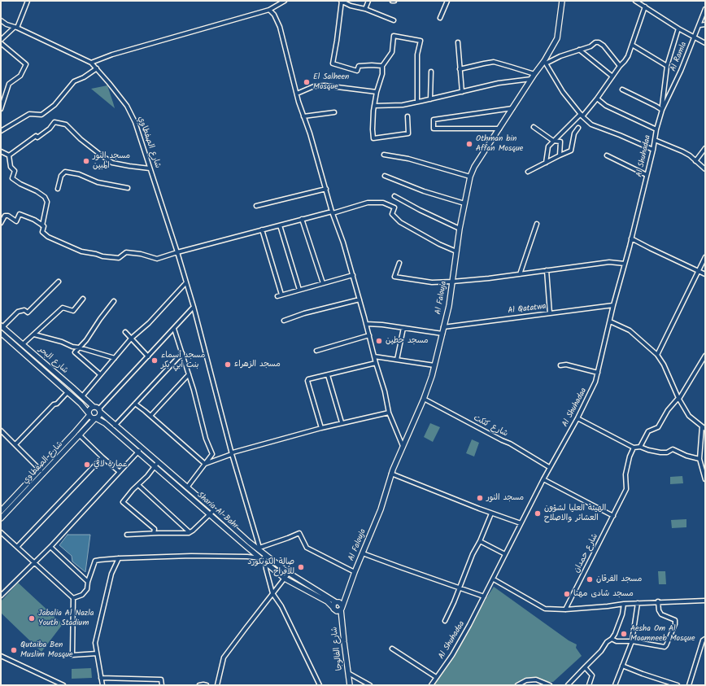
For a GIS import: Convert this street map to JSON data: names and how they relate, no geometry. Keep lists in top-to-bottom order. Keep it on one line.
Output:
{"streets":{"main road":["شارع الصفطاوي","Al Falouja","شارع البحر","Sharia Al-Bahr","شارع الفالوجا"],"street":["Al Ramla","Al Shuhadaa","Al Qatatwa","شارع كتكت","شارع حمدان"]},"crossings":[["Al Ramla","Al Shuhadaa"],["شارع الصفطاوي","شارع البحر"],["شارع الصفطاوي","Sharia Al-Bahr"],["Al Shuhadaa","Al Qatatwa"],["Al Shuhadaa","شارع كتكت"],["Al Falouja","Al Qatatwa"],["Al Falouja","شارع كتكت"],["Al Falouja","Sharia Al-Bahr"],["Al Falouja","شارع الفالوجا"],["شارع البحر","Sharia Al-Bahr"],["Sharia Al-Bahr","شارع الفالوجا"]],"places":["El Salheen Mosque","Othman bin Affan Mosque","مسجد النور المبين","مسجد حطين","مسجد أسماء بنت أبي بكر","مسجد الزهراء","عمارة لافي","مسجد النور","الهيئة العليا لشؤون العشائر والاصلاح","صالة الكونكورد للأفراح","مسجد الفرقان","مسجد شادى مهنا","Jabalia Al Nazla Youth Stadium","Aesha Om Al Moamneeb Mosque","Qutaiba Ben Muslim Mosque"]}
